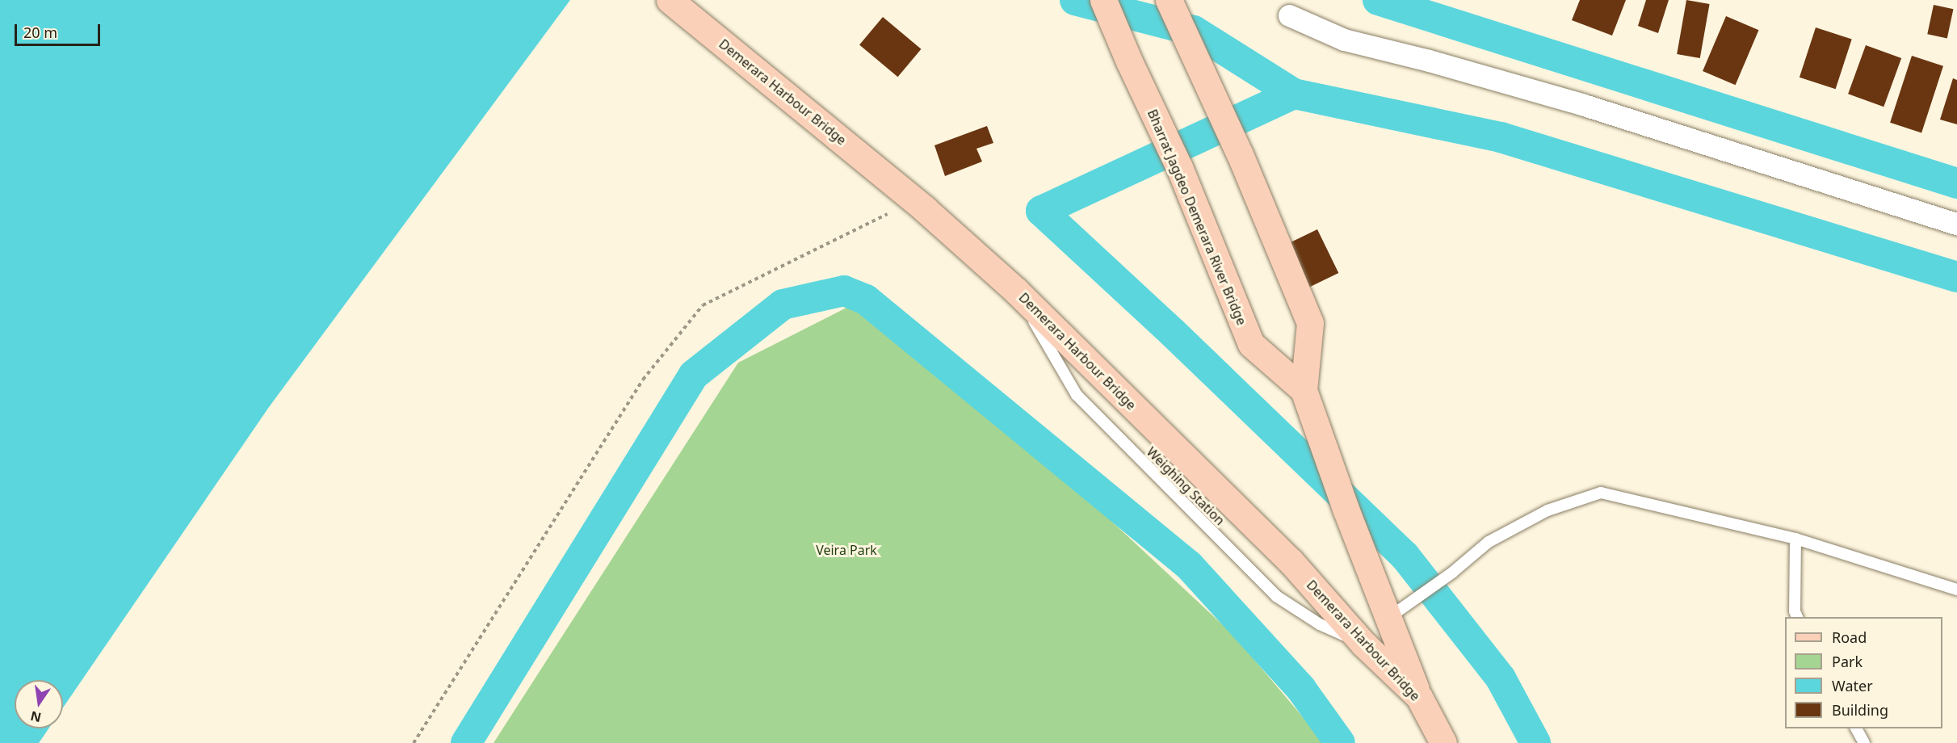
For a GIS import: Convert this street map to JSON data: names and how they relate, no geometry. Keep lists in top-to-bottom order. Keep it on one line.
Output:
{"streets":{"main road":["Demerara Harbour Bridge","Bharrat Jagdeo Demerara River Bridge"],"lane":["Weighing Station"]},"crossings":[["Demerara Harbour Bridge","Bharrat Jagdeo Demerara River Bridge"],["Demerara Harbour Bridge","Weighing Station"]],"parks":["Veira Park"],"legend":["Road","Park","Water","Building"],"scale_bar":"20 m","north":"bottom"}
